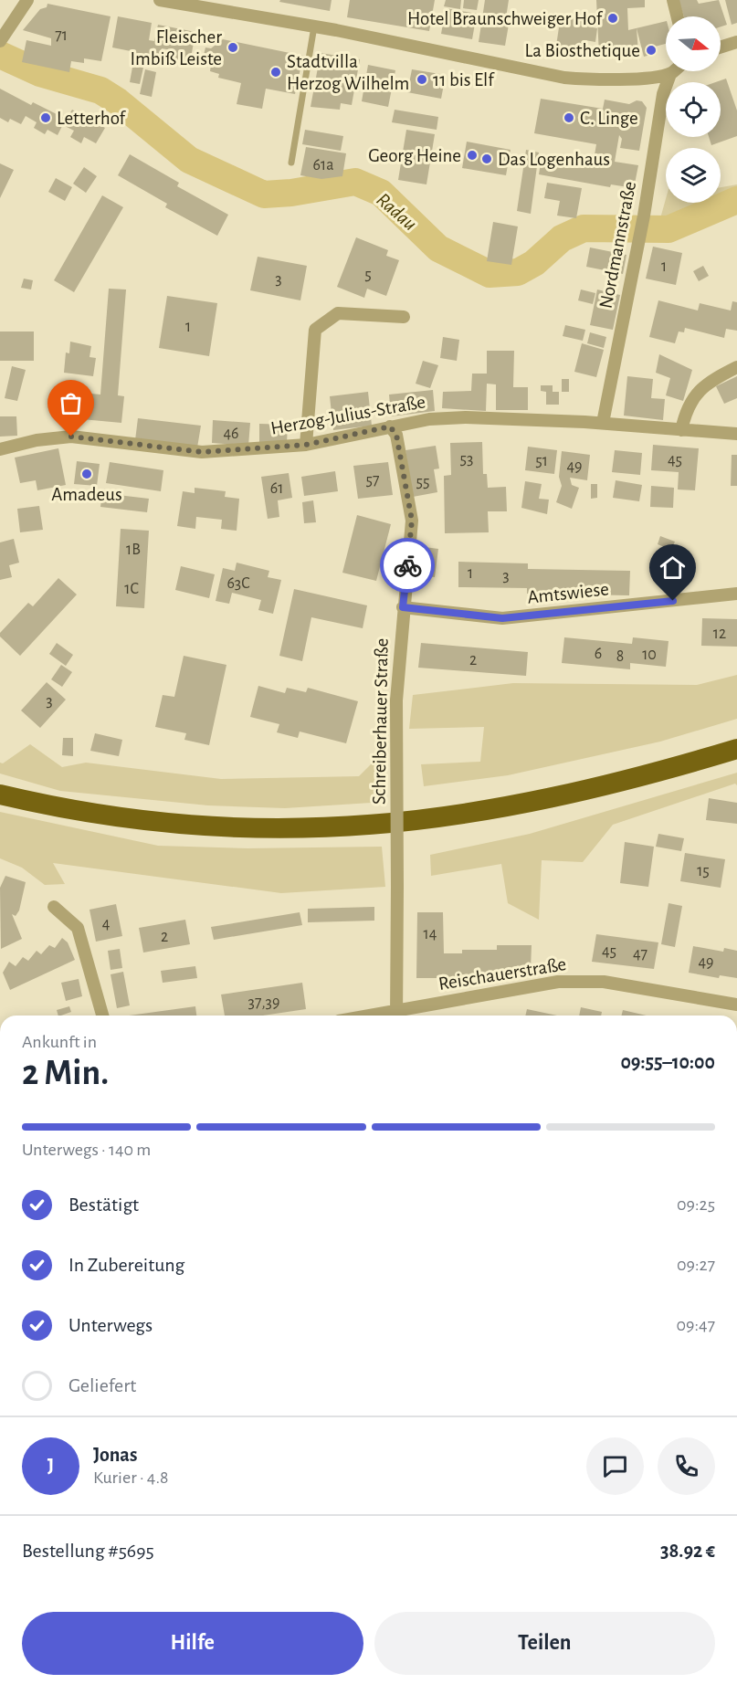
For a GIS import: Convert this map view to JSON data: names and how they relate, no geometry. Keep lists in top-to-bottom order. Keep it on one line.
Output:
{"streets":{"street":["Nordmannstraße","Herzog-Julius-Straße","Amtswiese","Schreiberhauer Straße","Reischauerstraße"]},"crossings":[["Nordmannstraße","Herzog-Julius-Straße"],["Herzog-Julius-Straße","Schreiberhauer Straße"],["Amtswiese","Schreiberhauer Straße"],["Schreiberhauer Straße","Reischauerstraße"]],"water":["Radau"],"places":["Hotel Braunschweiger Hof","Fleischer Imbiß Leiste","La Biosthetique","Stadtvilla Herzog Wilhelm","11 bis Elf","Letterhof","C. Linge","Georg Heine","Das Logenhaus","Amadeus"],"house_numbers":["71","61a","1","5","3","1","46","53","45","51","49","57","55","61","1B","1","3","63C","1C","12","6","10","8","2","3","15","4","14","2","45","47","49","37,39"],"north":"right","page":{"heading":["2 Min.","Ankunft in","09:55–10:00"],"panel":["Jonas","Kurier · 4.8","Bestellung #5695","38.92 €"],"bar":"Unterwegs · 140 m","list":[["Bestätigt","09:25"],["In Zubereitung","09:27"],["Unterwegs","09:47"],"Geliefert"],"round":"J","buttons":["Hilfe","Teilen"]}}
